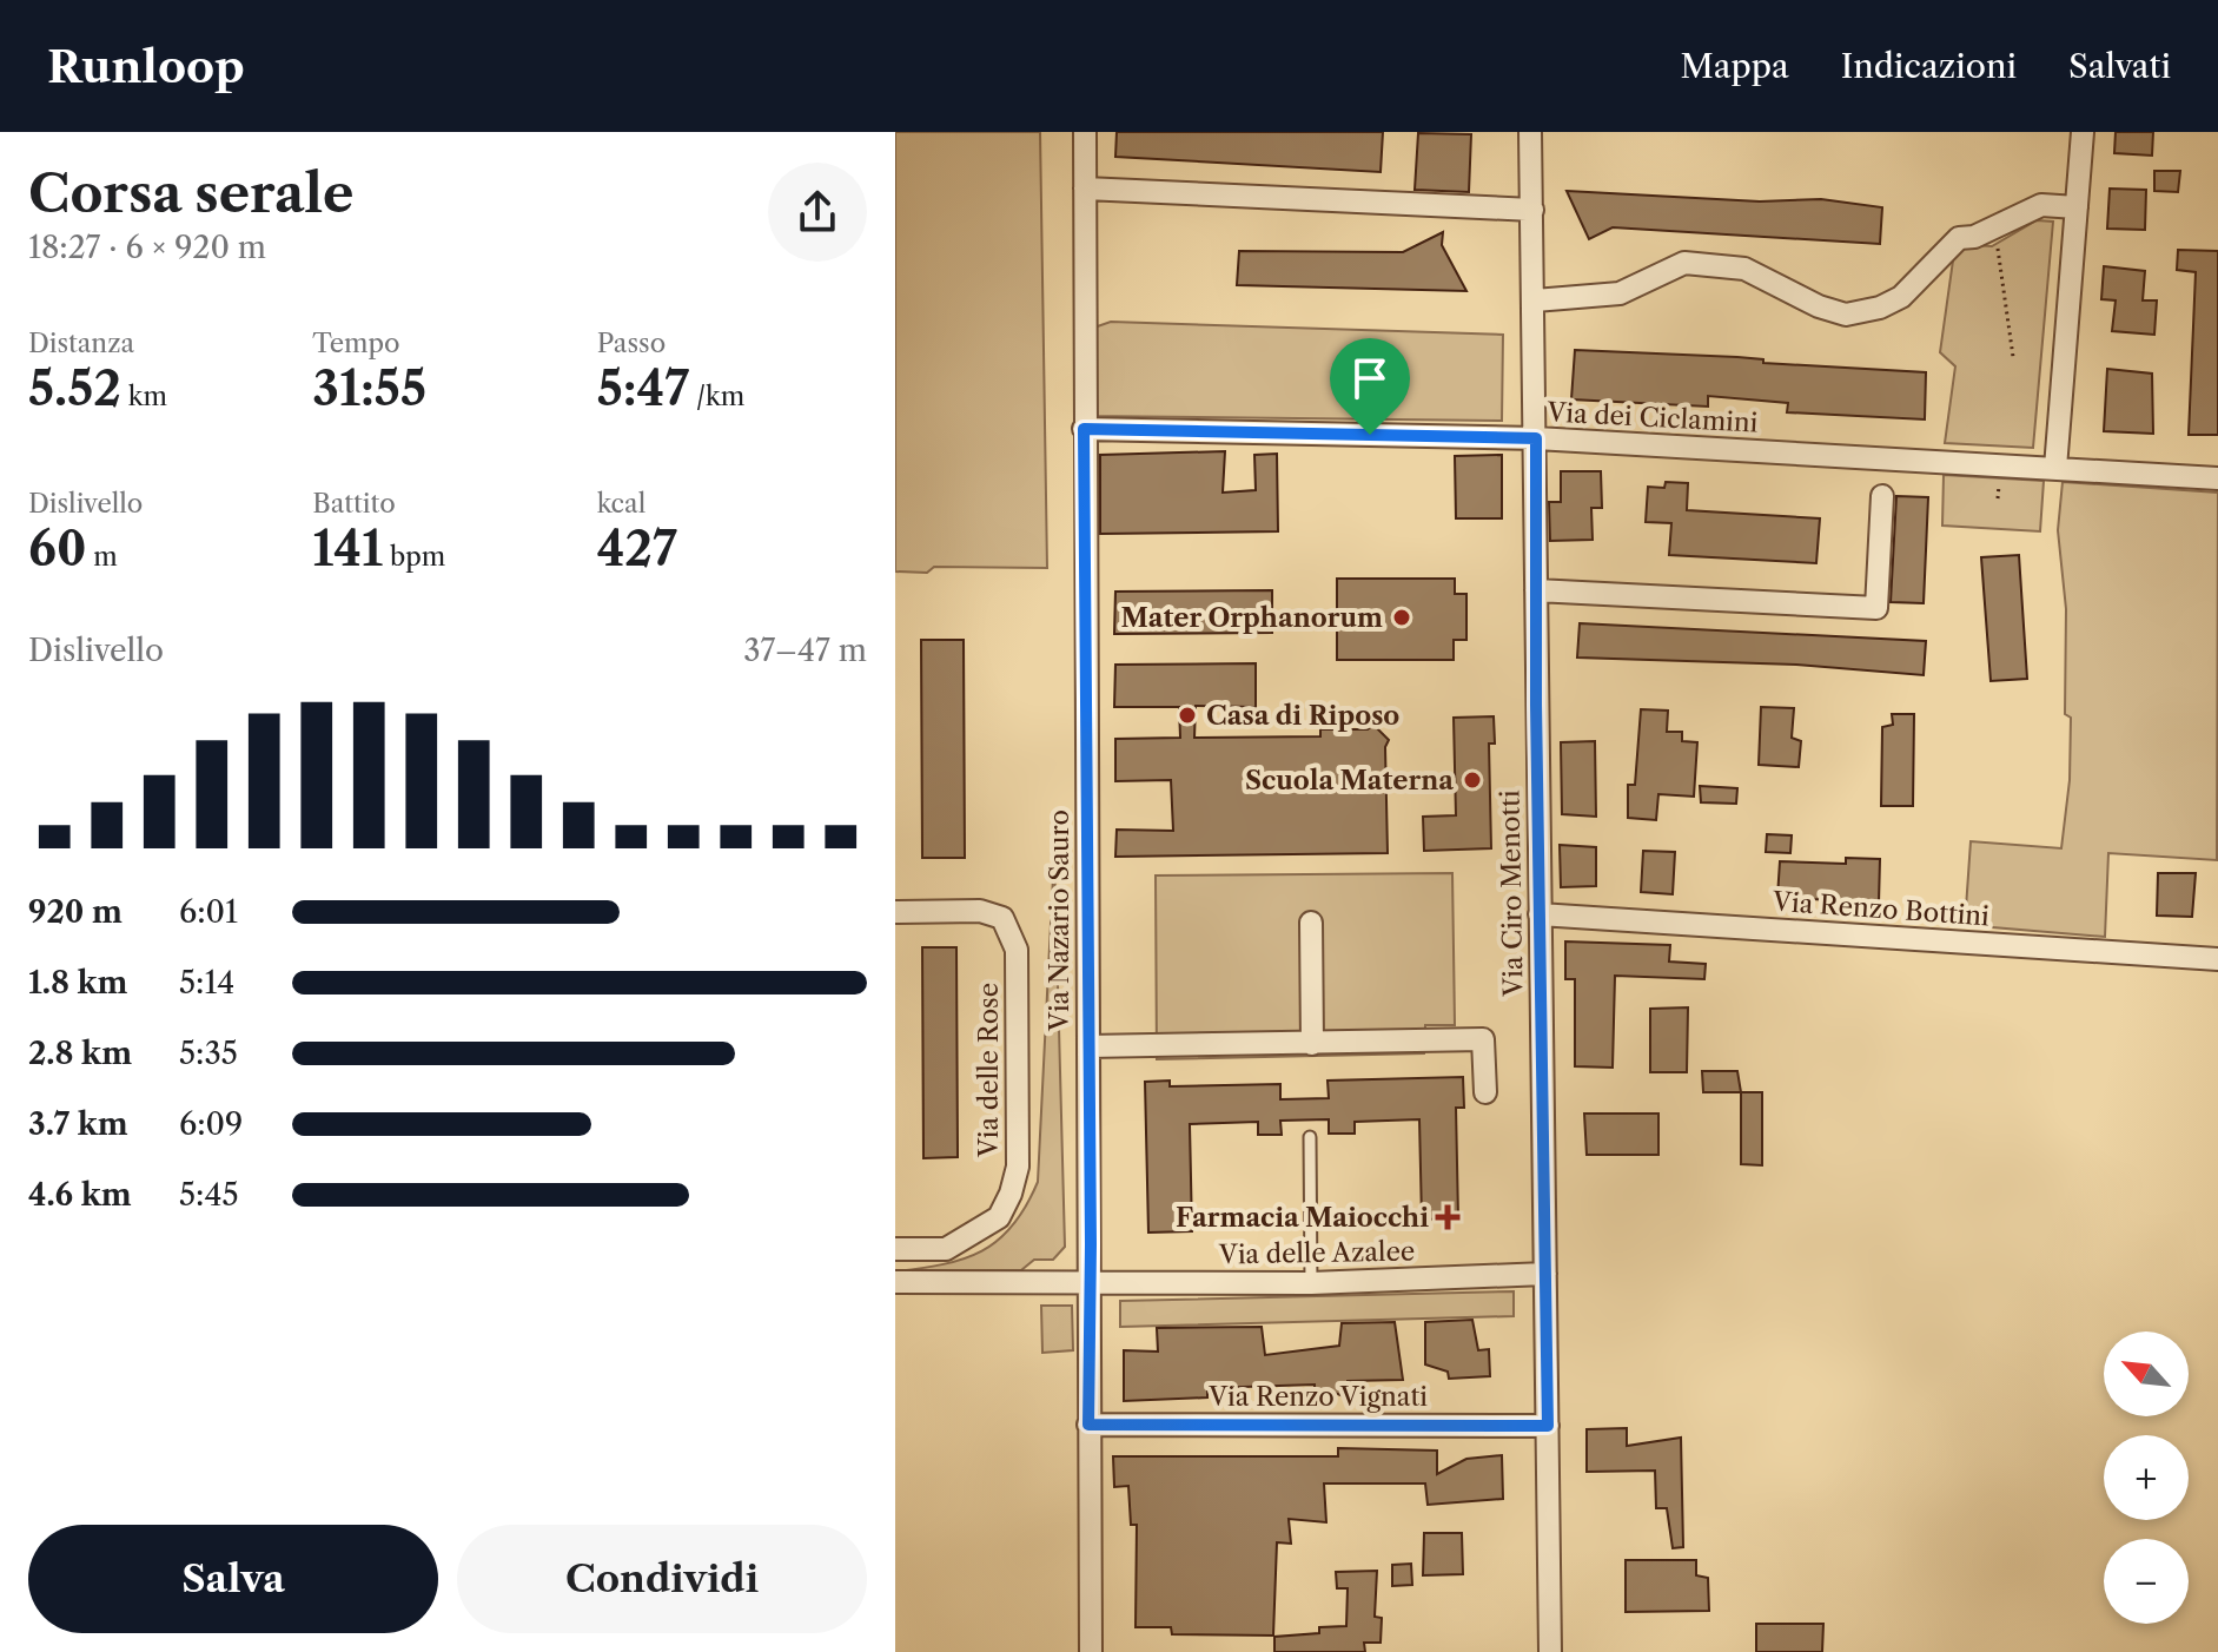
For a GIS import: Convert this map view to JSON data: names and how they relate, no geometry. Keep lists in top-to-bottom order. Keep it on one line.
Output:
{"streets":{"street":["Via dei Ciclamini","Via Ciro Menotti","Via Renzo Bottini","Via Nazario Sauro","Via delle Rose","Via delle Azalee","Via Renzo Vignati"]},"crossings":[["Via dei Ciclamini","Via Ciro Menotti"],["Via dei Ciclamini","Via Nazario Sauro"],["Via Ciro Menotti","Via Renzo Bottini"],["Via Ciro Menotti","Via delle Azalee"],["Via Ciro Menotti","Via Renzo Vignati"],["Via Nazario Sauro","Via delle Azalee"],["Via Nazario Sauro","Via Renzo Vignati"]],"places":{"other":["Mater Orphanorum","Casa di Riposo","Scuola Materna"],"health":["Farmacia Maiocchi"]},"north":"top left","page":{"header":"Runloop","nav":["Mappa","Indicazioni","Salvati"],"heading":["Corsa serale","18:27 · 6 × 920 m"],"stats":[["Distanza","5.52 km"],["Tempo","31:55"],["Passo","5:47 /km"],["Dislivello","60 m"],["Battito","141 bpm"],["kcal","427"]],"chart":["Dislivello","37–47 m"],"list":[{"name":"920 m","note":"6:01"},{"name":"1.8 km","note":"5:14"},{"name":"2.8 km","note":"5:35"},{"name":"3.7 km","note":"6:09"},{"name":"4.6 km","note":"5:45"}],"map_buttons":["+","−"],"buttons":["Salva","Condividi"]}}
